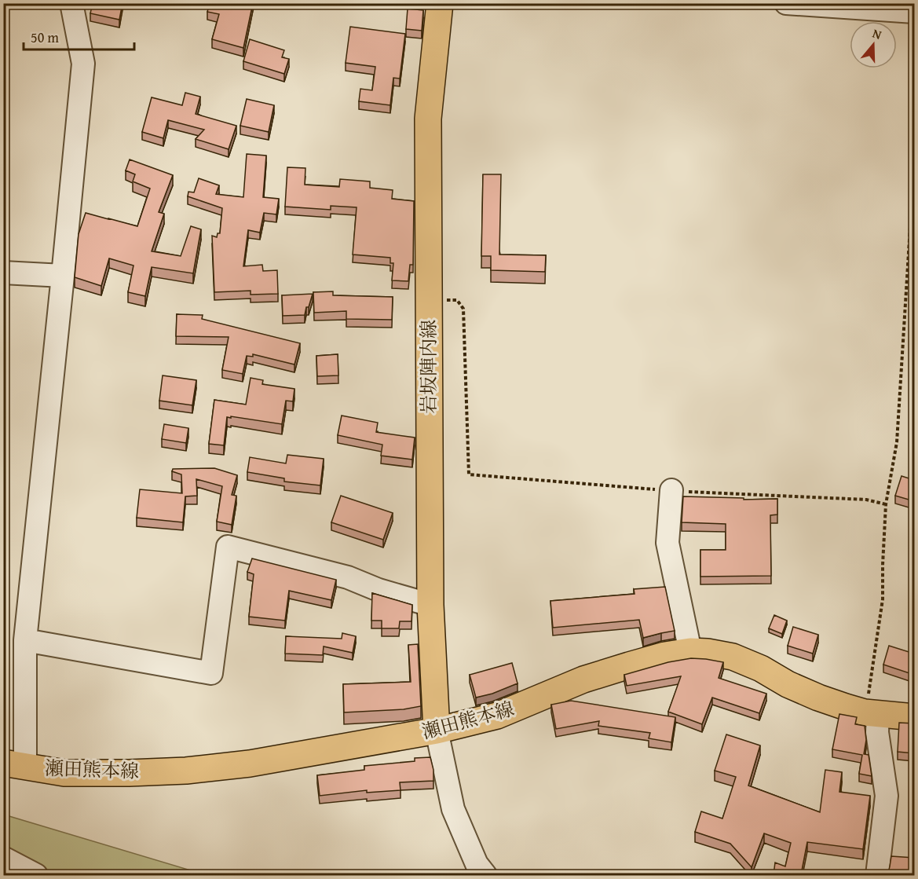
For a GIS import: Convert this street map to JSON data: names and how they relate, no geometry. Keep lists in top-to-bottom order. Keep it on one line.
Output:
{"streets":{"main road":["岩坂陣内線","瀬田熊本線"]},"crossings":[["岩坂陣内線","瀬田熊本線"]],"scale_bar":"50 m","north":"top"}
